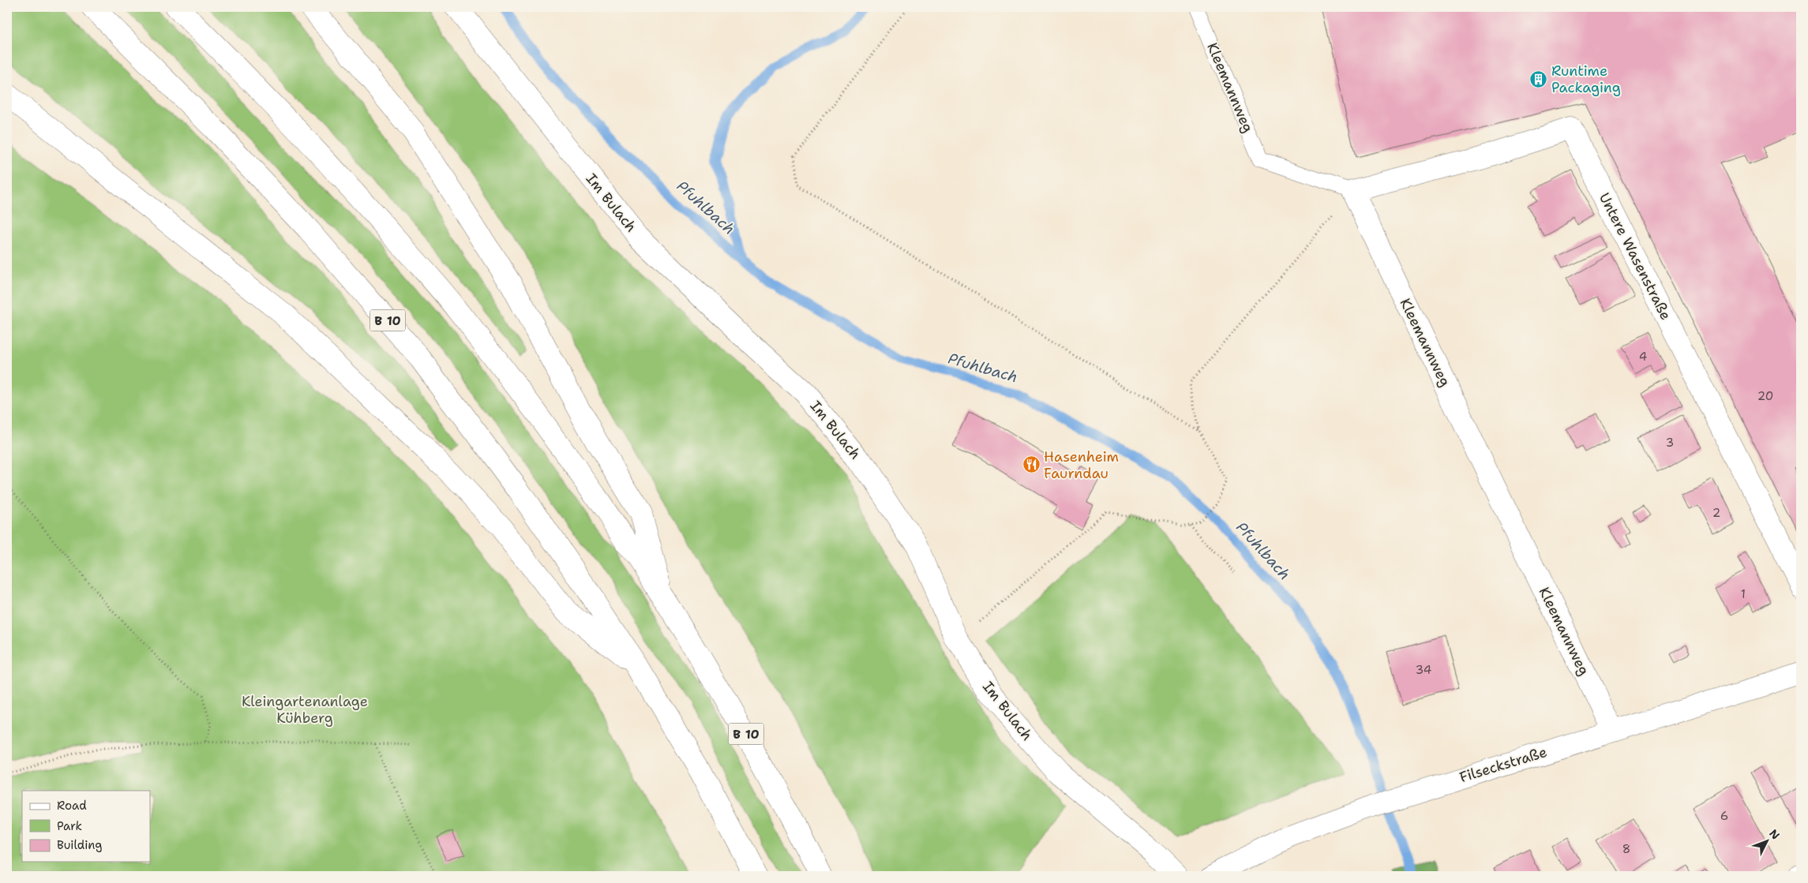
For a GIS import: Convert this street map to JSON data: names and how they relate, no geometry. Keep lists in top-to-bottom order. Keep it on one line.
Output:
{"streets":{"main road":["Kleemannweg","Im Bulach","Untere Wasenstraße","B 10","Filseckstraße"]},"crossings":[["Kleemannweg","Untere Wasenstraße"],["Kleemannweg","Filseckstraße"]],"water":["Pfuhlbach"],"parks":["Kleingartenanlage Kühberg"],"places":{"building":["Runtime Packaging"],"restaurant":["Hasenheim Faurndau"]},"house_numbers":["4","20","3","2","1","34","6","8"],"legend":["Road","Park","Building"],"north":"top right"}
